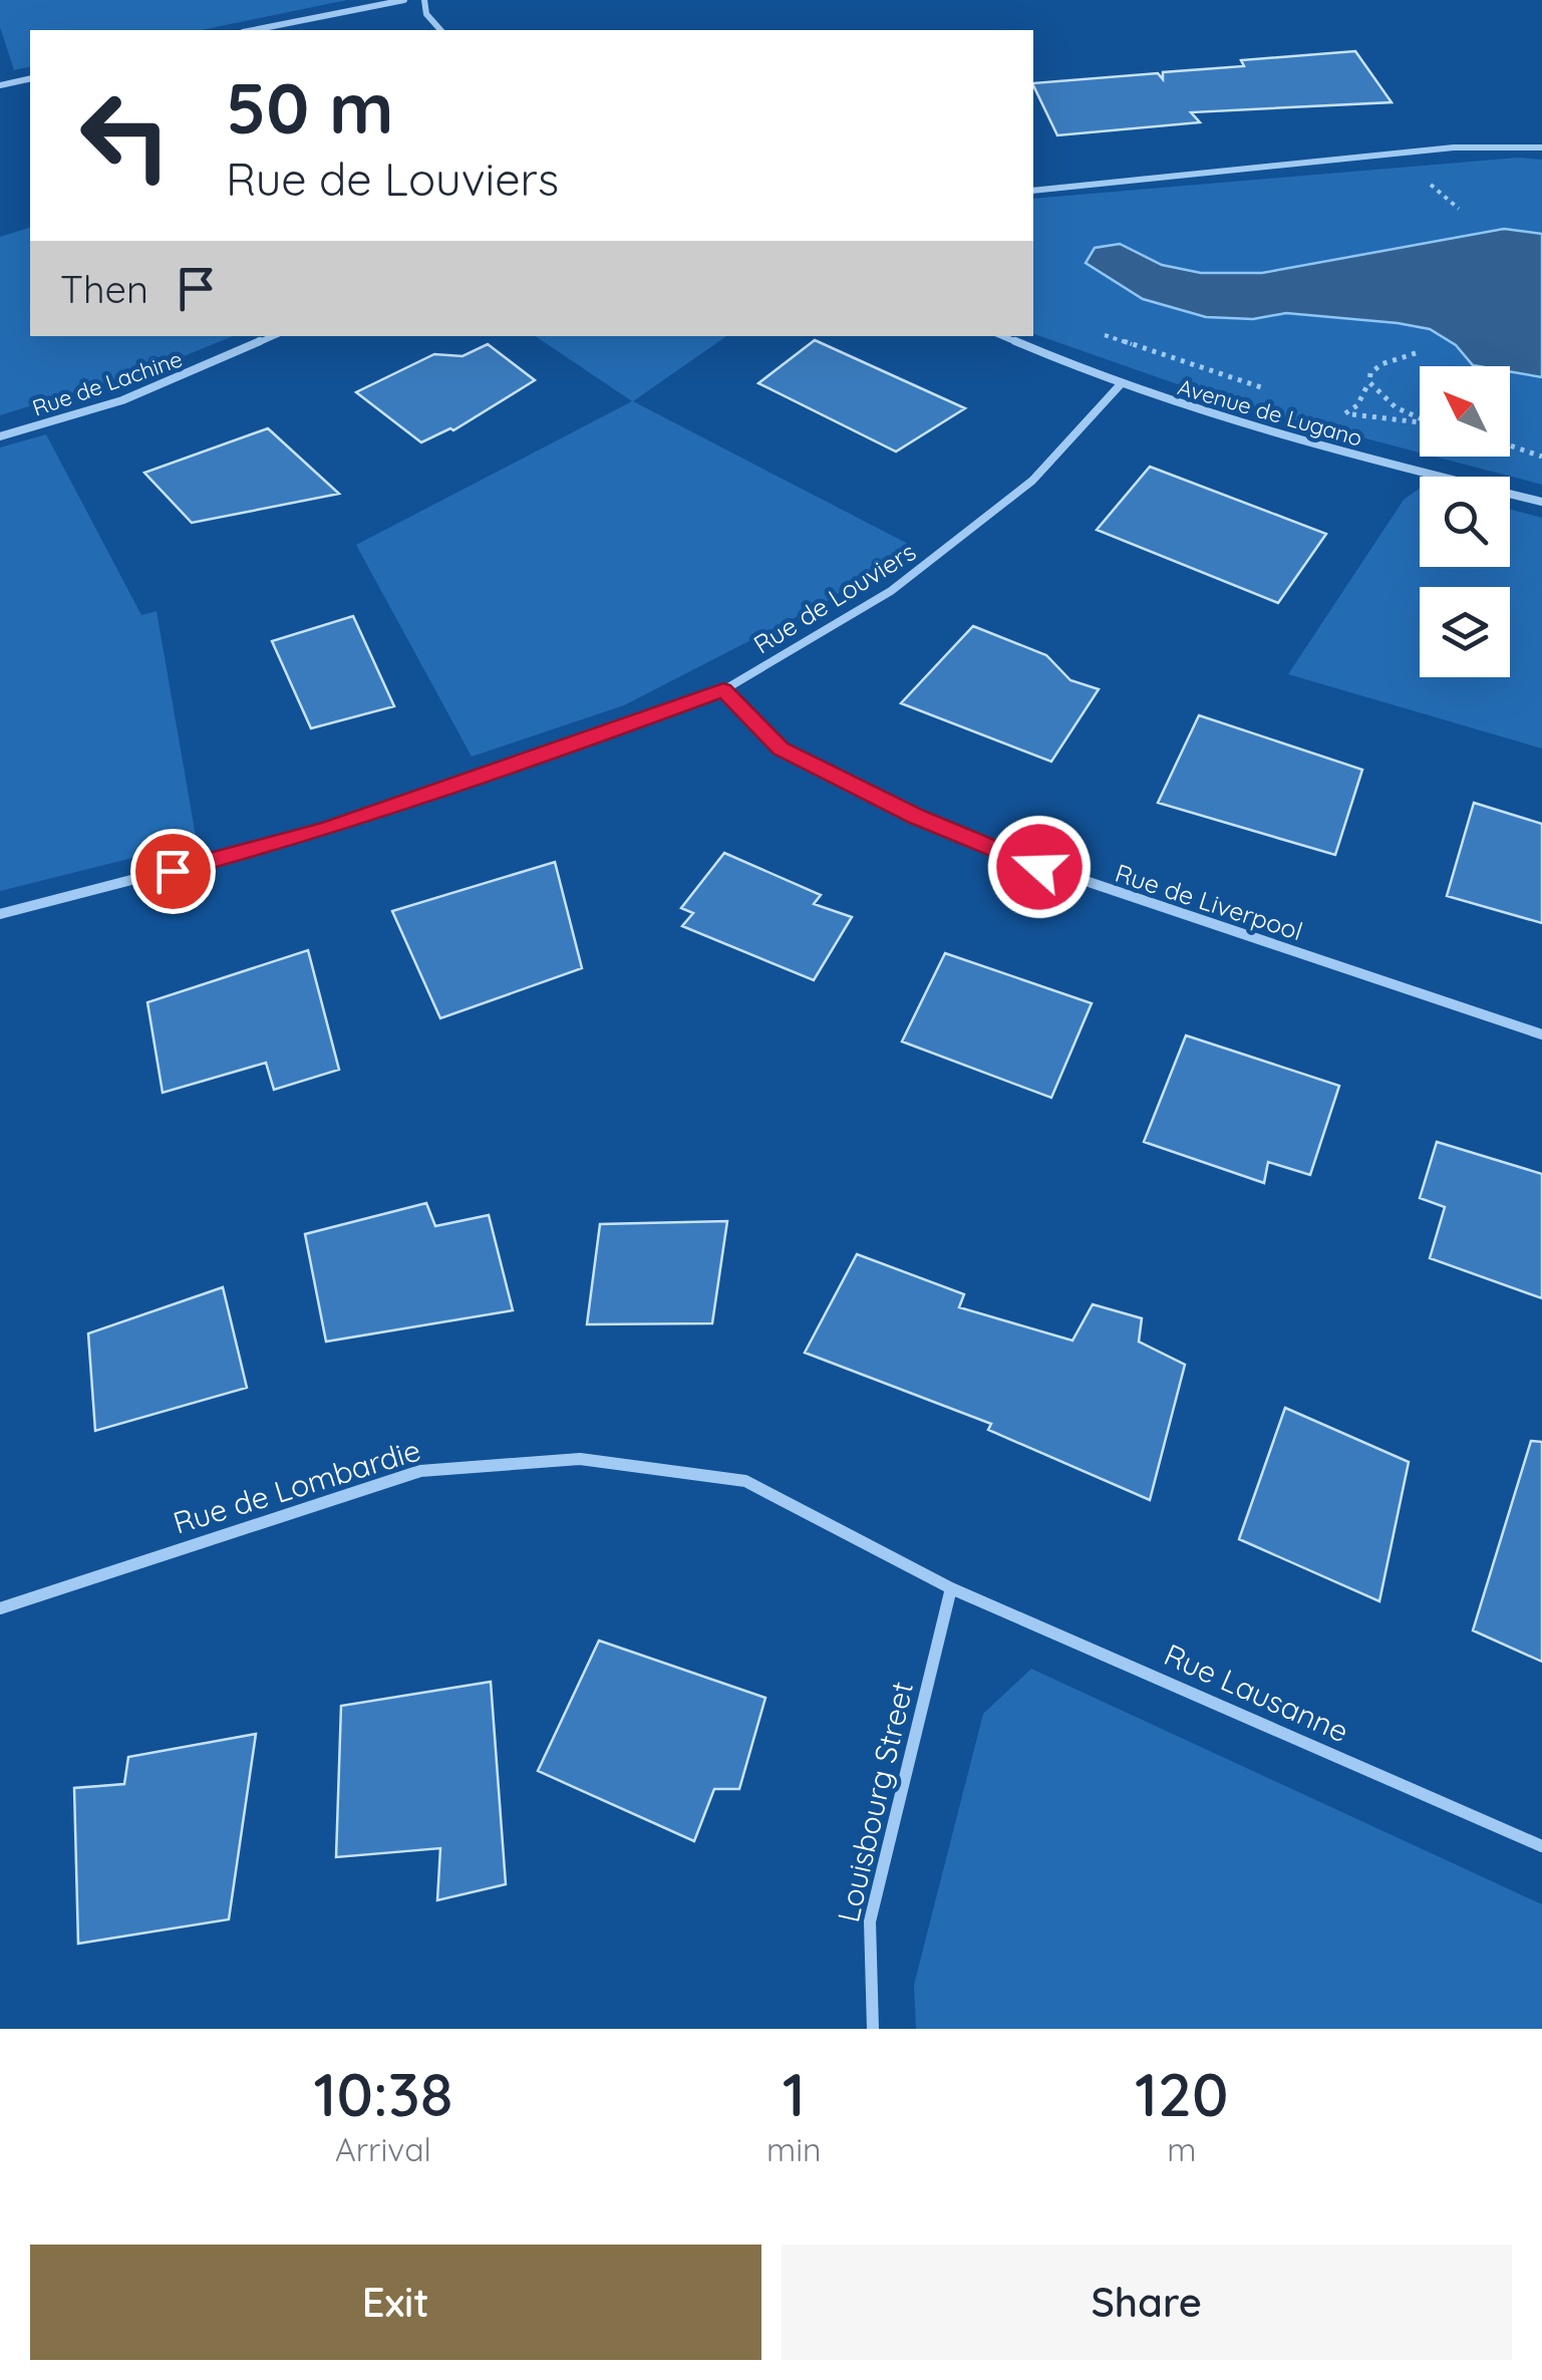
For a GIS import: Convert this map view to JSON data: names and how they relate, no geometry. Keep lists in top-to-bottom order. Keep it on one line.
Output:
{"streets":{"street":["Rue de Lachine","Avenue de Lugano","Rue de Louviers","Rue de Liverpool","Rue de Lombardie","Rue Lausanne","Louisbourg Street"]},"crossings":[["Avenue de Lugano","Rue de Louviers"],["Rue de Louviers","Rue de Liverpool"],["Rue de Lombardie","Rue Lausanne"],["Rue de Lombardie","Louisbourg Street"],["Rue Lausanne","Louisbourg Street"]],"north":"top left","page":{"turn":["50 m","Rue de Louviers"],"then":"Then","eta":["10:38","Arrival","1","min","120","m"],"buttons":["Exit","Share"]}}
